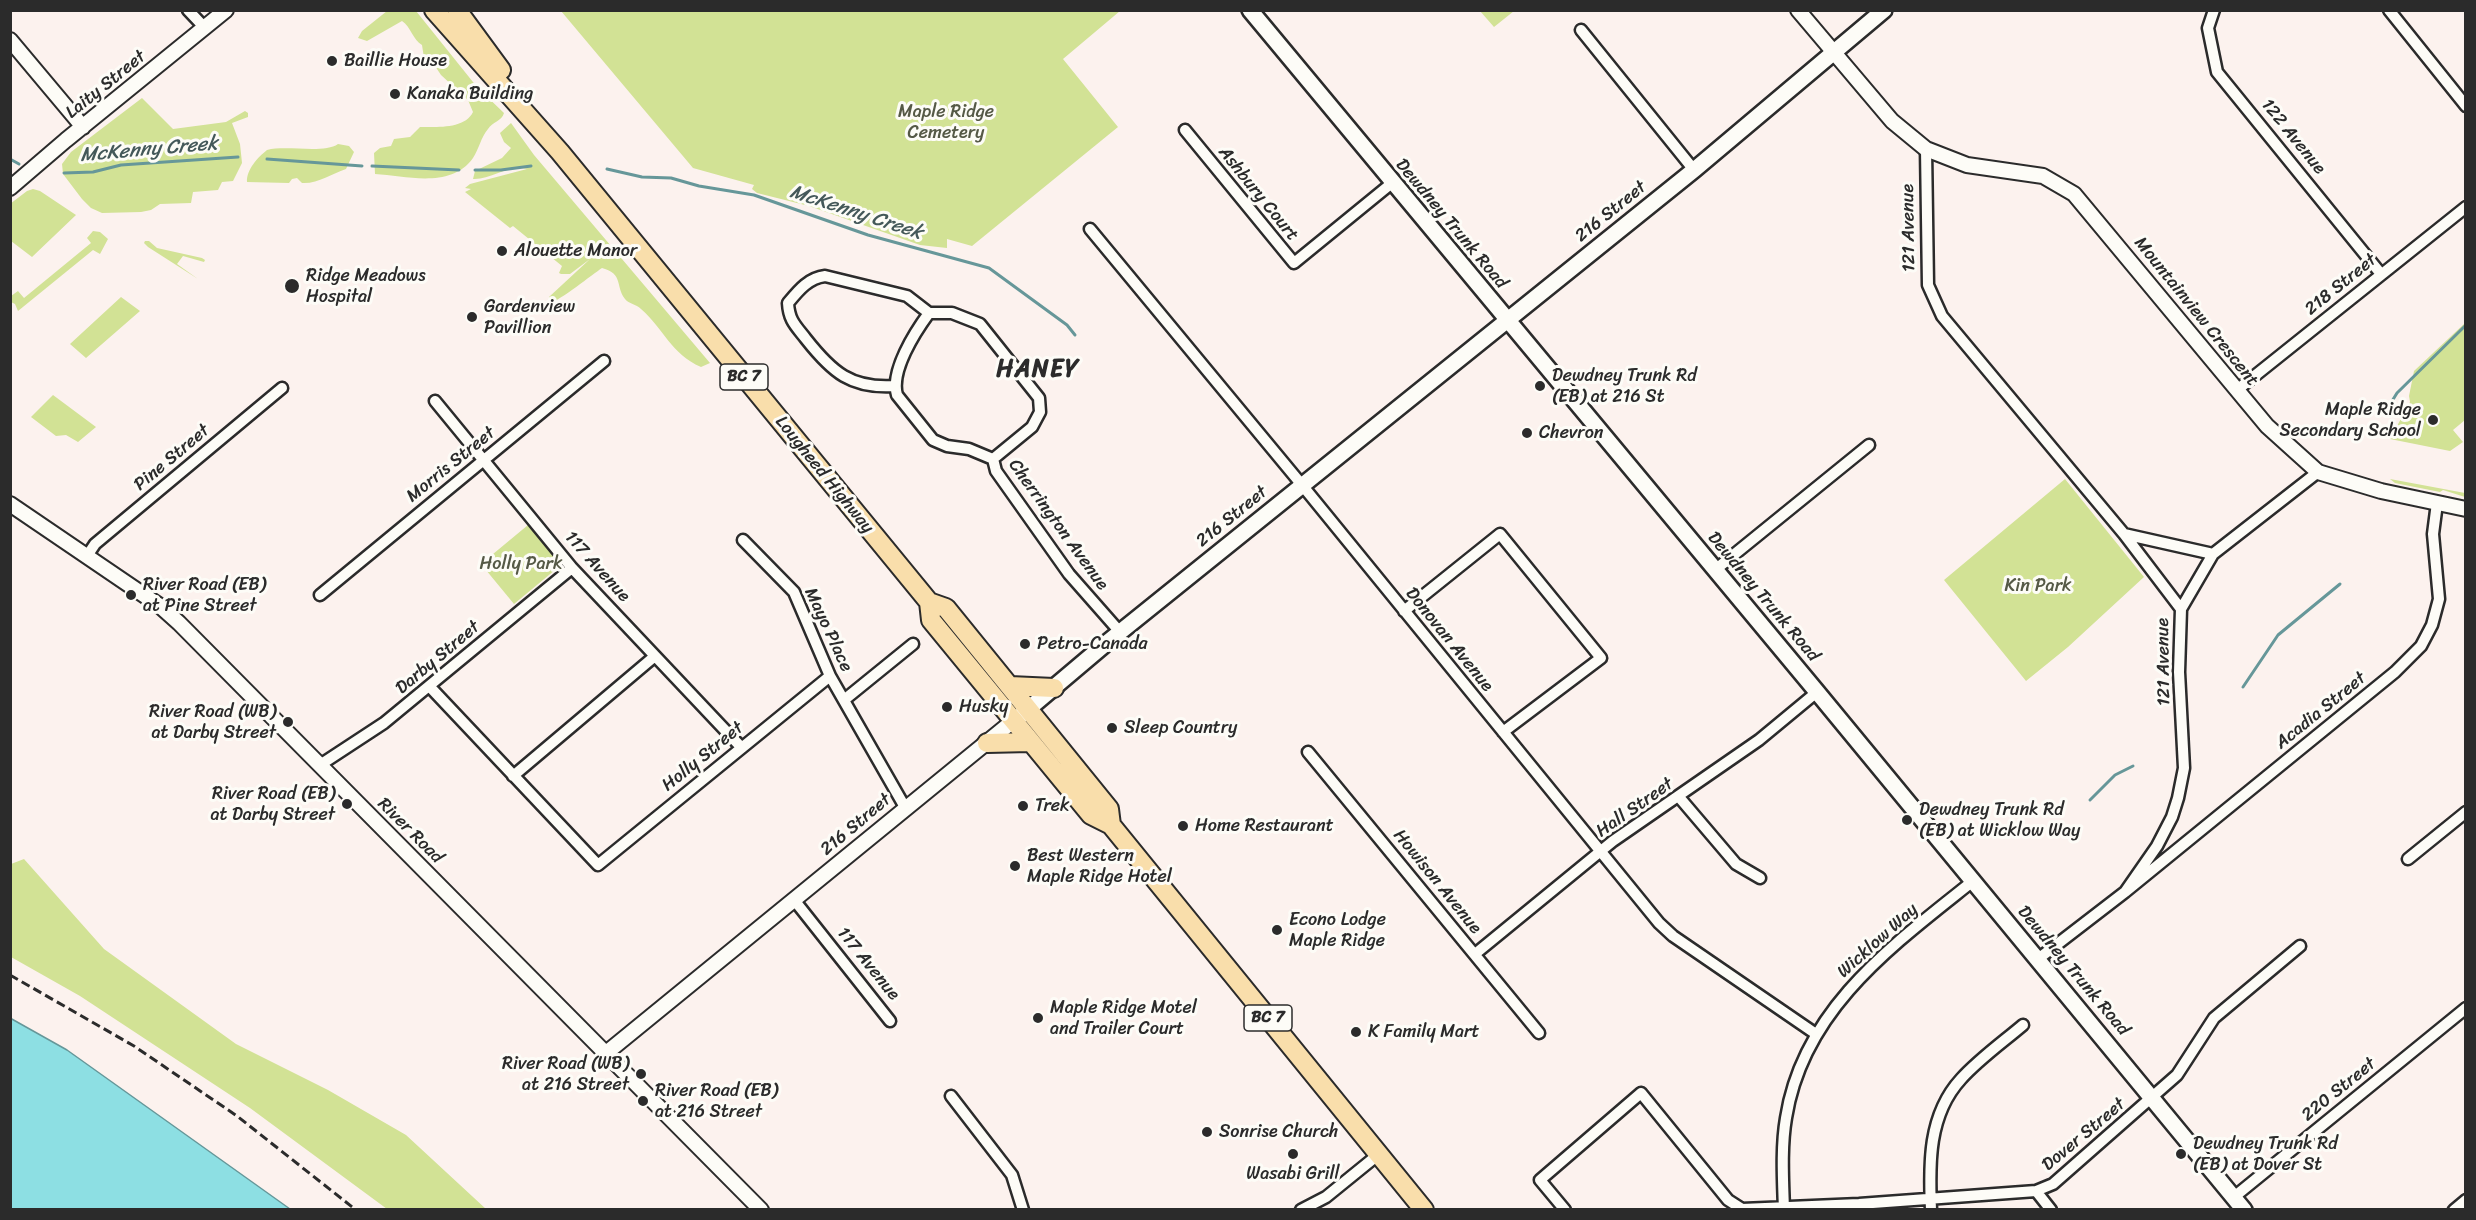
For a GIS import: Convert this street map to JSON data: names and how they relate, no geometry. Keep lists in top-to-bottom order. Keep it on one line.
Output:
{"streets":{"highway":["BC 7","Lougheed Highway"],"main road":["216 Street","Dewdney Trunk Road"],"street":["Laity Street","122 Avenue","Ashbury Court","121 Avenue","218 Street","Mountainview Crescent","Pine Street","Morris Street","Cherrington Avenue","117 Avenue","Mayo Place","Donovan Avenue","Darby Street","Acadia Street","Holly Street","Hall Street","River Road","Howison Avenue","Wicklow Way","220 Street","Dover Street"]},"crossings":[["122 Avenue","218 Street"],["Ashbury Court","Dewdney Trunk Road"],["216 Street","Dewdney Trunk Road"],["216 Street","Lougheed Highway"],["216 Street","Cherrington Avenue"],["216 Street","117 Avenue"],["216 Street","Donovan Avenue"],["216 Street","River Road"],["Dewdney Trunk Road","Acadia Street"],["Dewdney Trunk Road","Hall Street"],["Dewdney Trunk Road","Wicklow Way"],["Dewdney Trunk Road","220 Street"],["Dewdney Trunk Road","Dover Street"],["121 Avenue","Mountainview Crescent"],["121 Avenue","Acadia Street"],["218 Street","Mountainview Crescent"],["Mountainview Crescent","Acadia Street"],["Pine Street","River Road"],["Morris Street","117 Avenue"],["117 Avenue","Darby Street"],["117 Avenue","Holly Street"],["Mayo Place","Holly Street"],["Donovan Avenue","Hall Street"],["Donovan Avenue","Wicklow Way"],["Darby Street","River Road"],["Hall Street","Howison Avenue"],["Wicklow Way","Dover Street"]],"districts":["HANEY"],"water":["McKenny Creek"],"parks":["Maple Ridge Cemetery","Holly Park","Kin Park"],"places":["Baillie House","Kanaka Building","Alouette Manor","Ridge Meadows Hospital","Gardenview Pavillion","Dewdney Trunk Rd (EB) at 216 St","Maple Ridge Secondary School","Chevron","River Road (EB) at Pine Street","Petro-Canada","Husky","River Road (WB) at Darby Street","Sleep Country","River Road (EB) at Darby Street","Trek","Dewdney Trunk Rd (EB) at Wicklow Way","Home Restaurant","Best Western Maple Ridge Hotel","Econo Lodge Maple Ridge","Maple Ridge Motel and Trailer Court","K Family Mart","River Road (WB) at 216 Street","River Road (EB) at 216 Street","Sonrise Church","Wasabi Grill","Dewdney Trunk Rd (EB) at Dover St"]}
